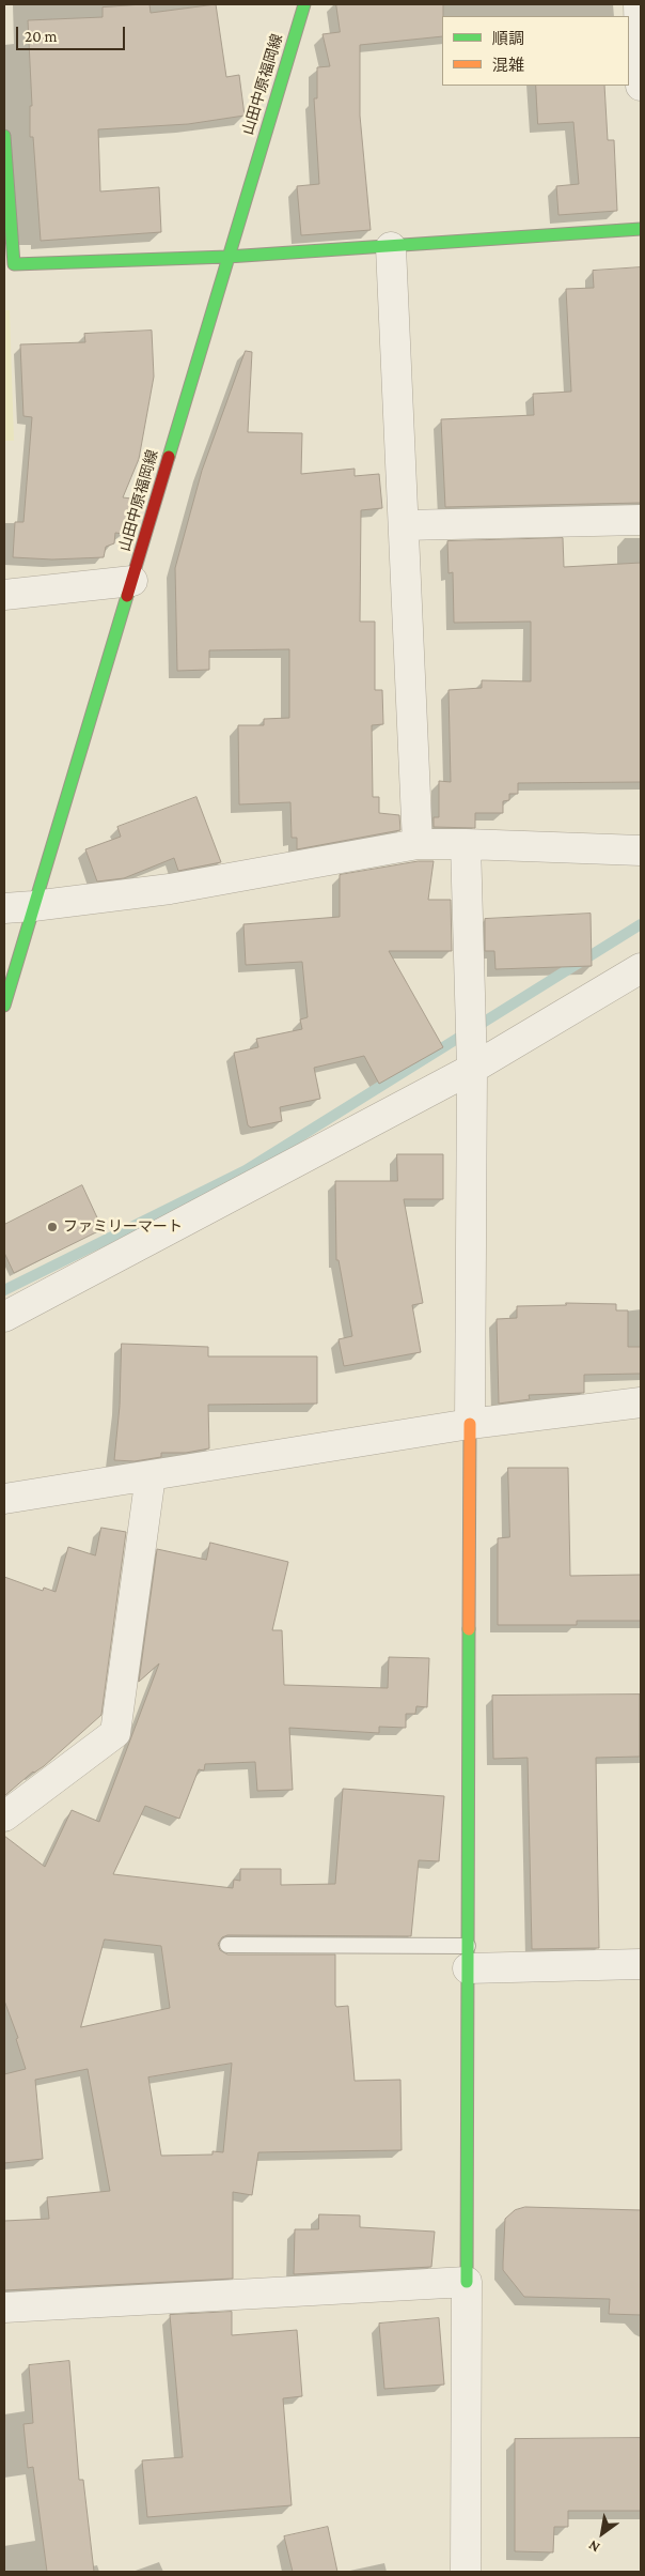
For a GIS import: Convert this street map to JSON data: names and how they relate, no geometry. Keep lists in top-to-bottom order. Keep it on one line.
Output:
{"streets":{"street":["山田中原福岡線"]},"places":["ファミリーマート"],"legend":["順調","混雑"],"scale_bar":"20 m","north":"bottom left"}
